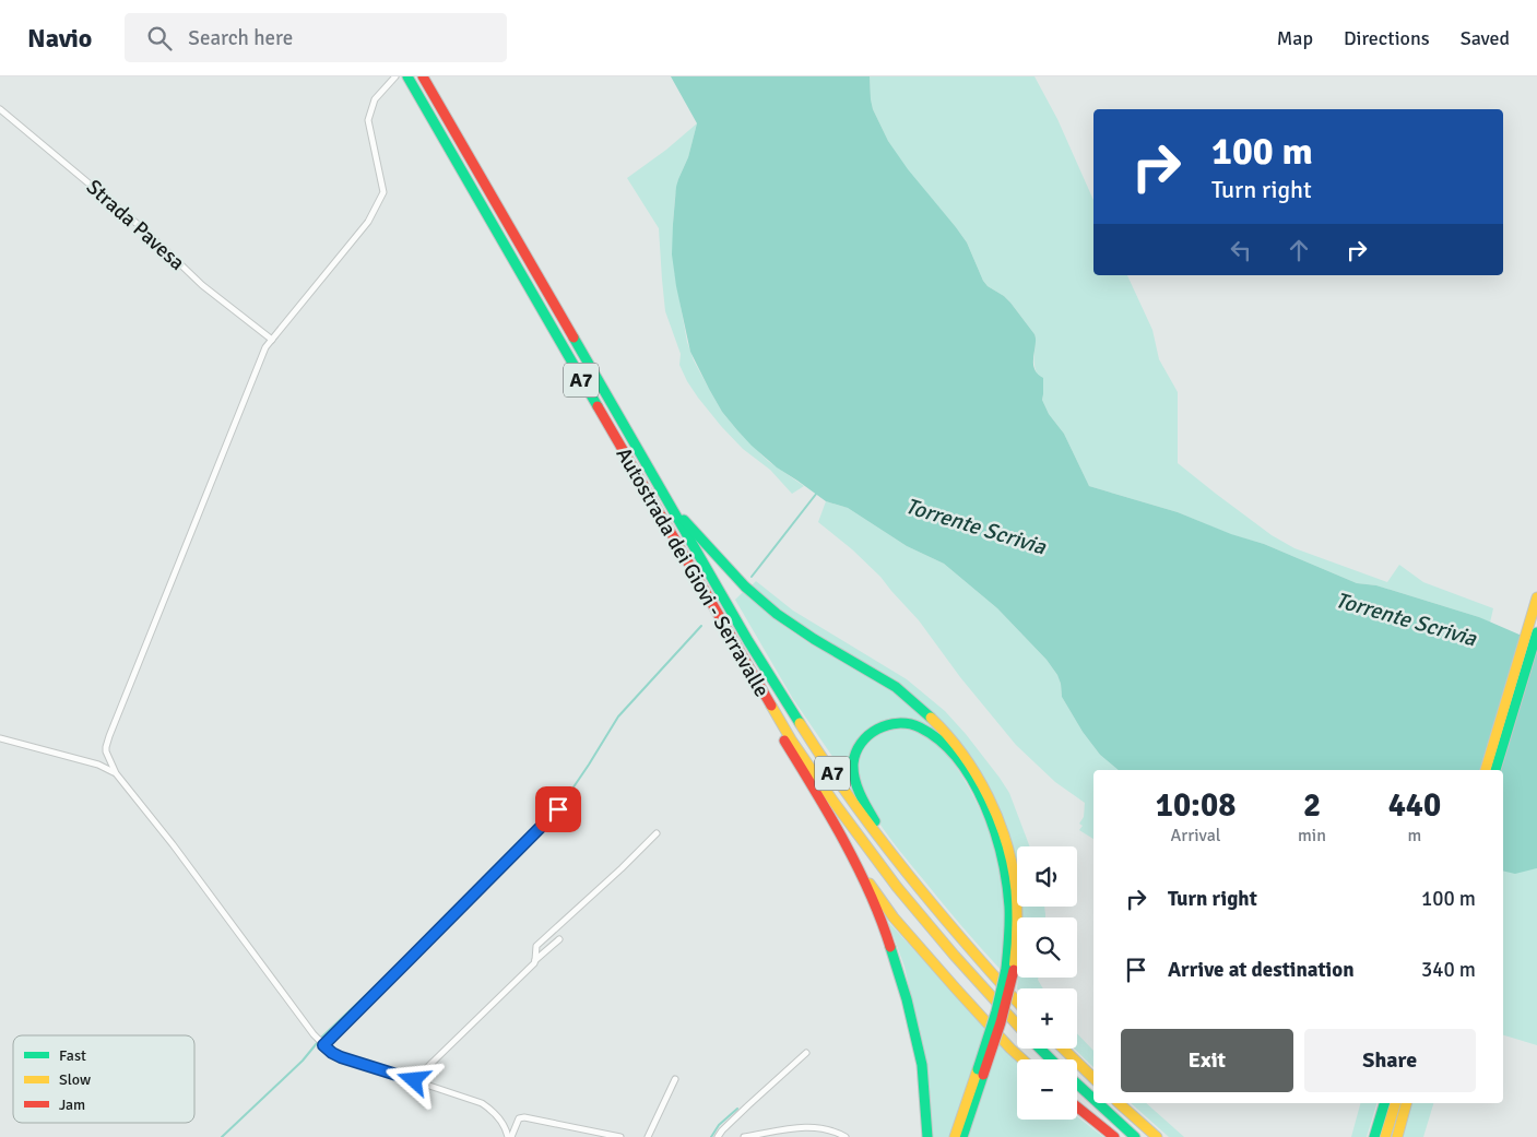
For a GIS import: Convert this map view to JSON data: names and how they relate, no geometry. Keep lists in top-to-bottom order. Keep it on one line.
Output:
{"streets":{"highway":["A7","Autostrada dei Giovi - Serravalle"],"street":["Strada Pavesa"]},"water":["Torrente Scrivia"],"legend":["Fast","Slow","Jam"],"page":{"header":"Navio","search":"Search here","nav":["Map","Directions","Saved"],"turn":["100 m","Turn right"],"eta":["10:08","Arrival","2","min","440","m"],"map_buttons":["+","−"],"list":[{"name":"Turn right","value":"100 m"},{"name":"Arrive at destination","value":"340 m"}],"buttons":["Exit","Share"]}}
